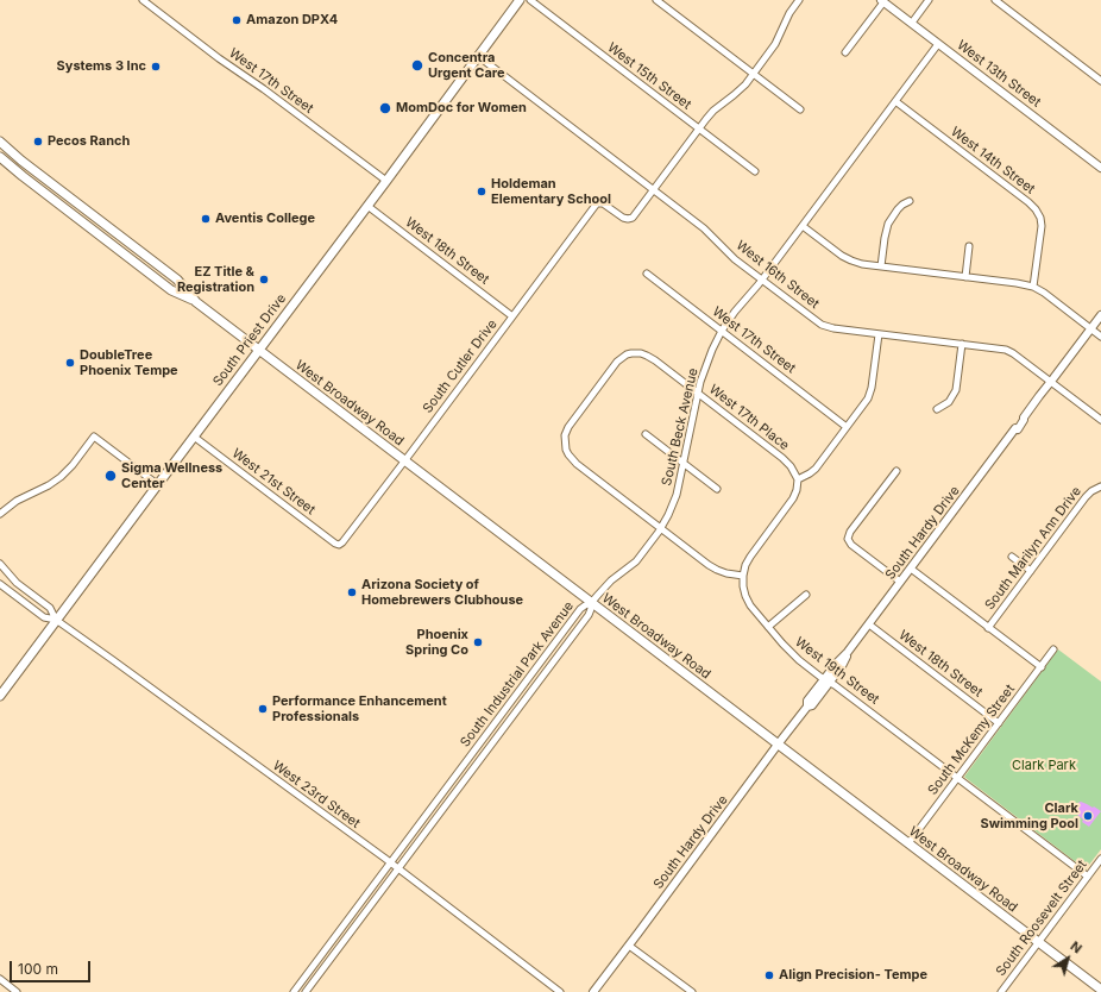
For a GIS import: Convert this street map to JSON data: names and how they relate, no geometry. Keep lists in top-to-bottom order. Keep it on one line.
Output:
{"streets":{"main road":["South Priest Drive","West Broadway Road"],"street":["West 13th Street","West 15th Street","West 17th Street","West 14th Street","West 18th Street","West 16th Street","South Cutler Drive","West 17th Place","South Beck Avenue","West 21st Street","South Hardy Drive","South Marilyn Ann Drive","West 19th Street","South Industrial Park Avenue","South McKemy Street","West 23rd Street","South Roosevelt Street"]},"crossings":[["West 13th Street","South Beck Avenue"],["West 17th Street","South Priest Drive"],["West 17th Street","South Beck Avenue"],["West 14th Street","South Beck Avenue"],["West 18th Street","South Priest Drive"],["West 18th Street","South Cutler Drive"],["West 18th Street","South Hardy Drive"],["West 18th Street","South McKemy Street"],["West 16th Street","South Priest Drive"],["West 16th Street","South Cutler Drive"],["West 16th Street","South Beck Avenue"],["West 16th Street","South Hardy Drive"],["South Priest Drive","West Broadway Road"],["South Priest Drive","West 21st Street"],["South Priest Drive","West 23rd Street"],["South Cutler Drive","West Broadway Road"],["South Cutler Drive","West 21st Street"],["West Broadway Road","South Beck Avenue"],["West Broadway Road","South Hardy Drive"],["West Broadway Road","South Industrial Park Avenue"],["West Broadway Road","South McKemy Street"],["West Broadway Road","South Roosevelt Street"],["West 17th Place","South Beck Avenue"],["South Beck Avenue","South Industrial Park Avenue"],["South Hardy Drive","West 19th Street"],["West 19th Street","South McKemy Street"],["West 19th Street","South Roosevelt Street"],["South Industrial Park Avenue","West 23rd Street"]],"parks":["Clark Park"],"places":["Amazon DPX4","Concentra Urgent Care","Systems 3 Inc","MomDoc for Women","Pecos Ranch","Holdeman Elementary School","Aventis College","EZ Title & Registration","DoubleTree Phoenix Tempe","Sigma Wellness Center","Arizona Society of Homebrewers Clubhouse","Phoenix Spring Co","Performance Enhancement Professionals","Clark Swimming Pool","Align Precision- Tempe"],"scale_bar":"100 m","north":"top right"}
